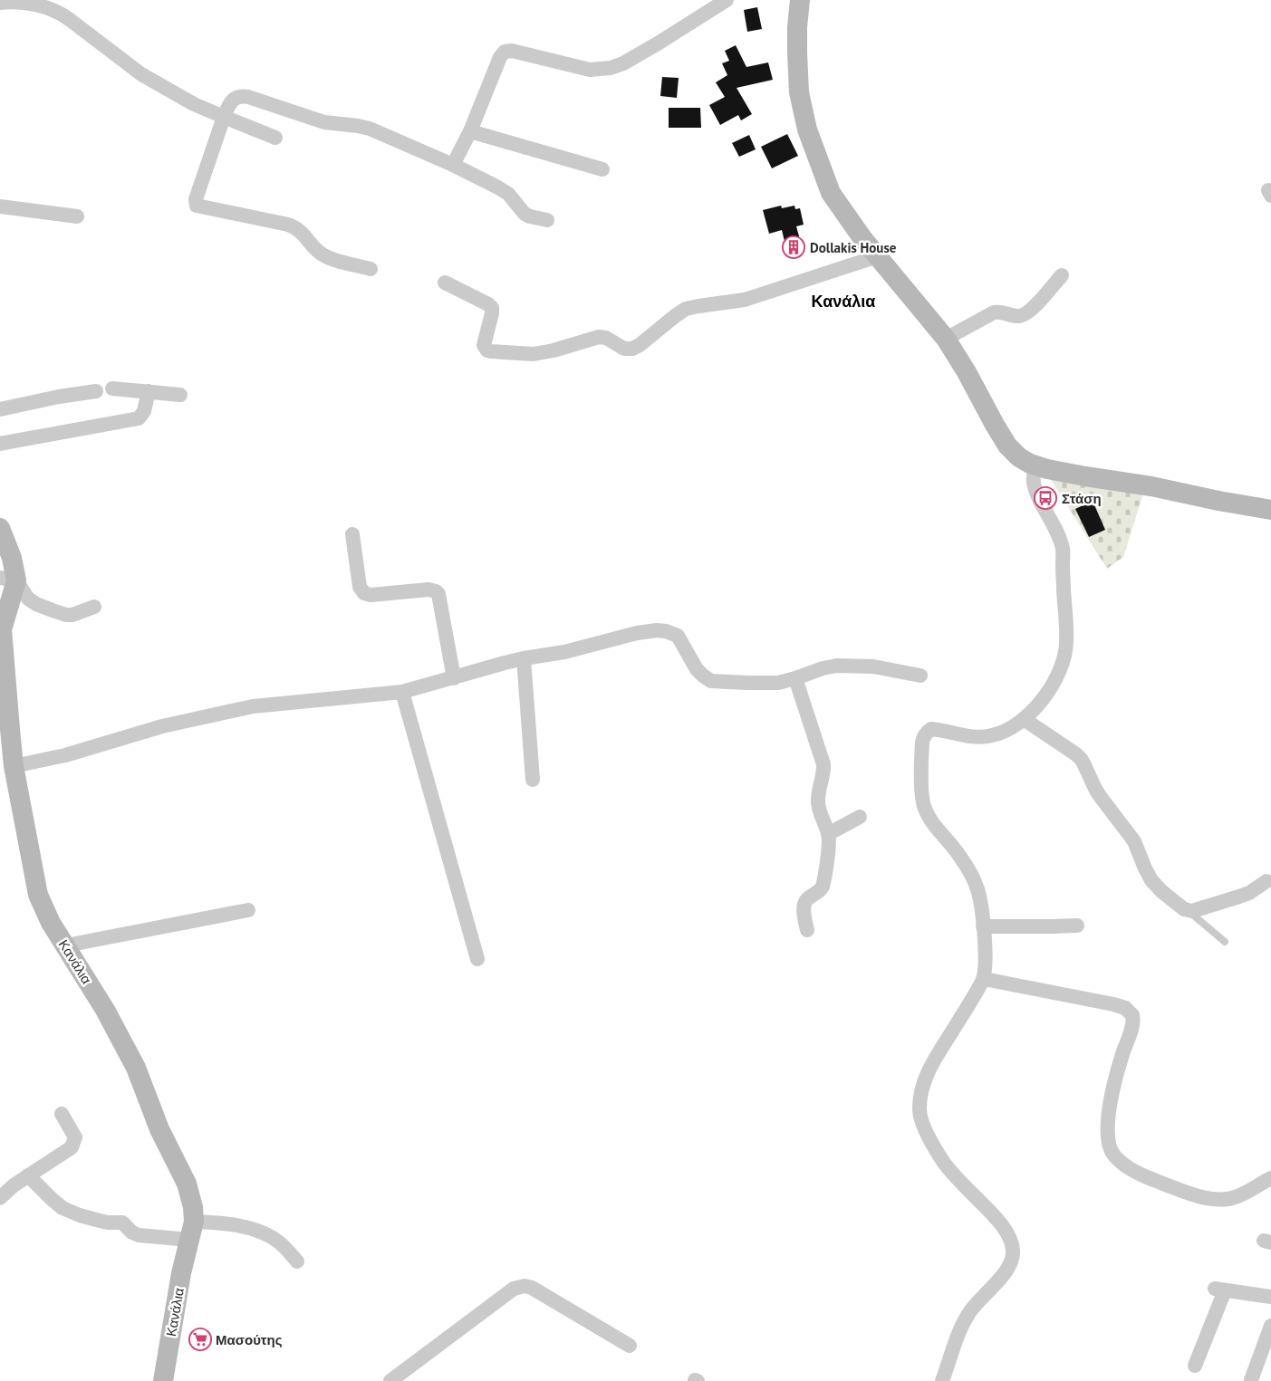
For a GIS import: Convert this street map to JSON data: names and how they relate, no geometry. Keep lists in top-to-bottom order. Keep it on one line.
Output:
{"streets":{"main road":["Κανάλια"]},"districts":["Κανάλια"],"places":{"building":["Dollakis House"],"bus stop":["Στάση"],"supermarket":["Μασούτης"]}}
